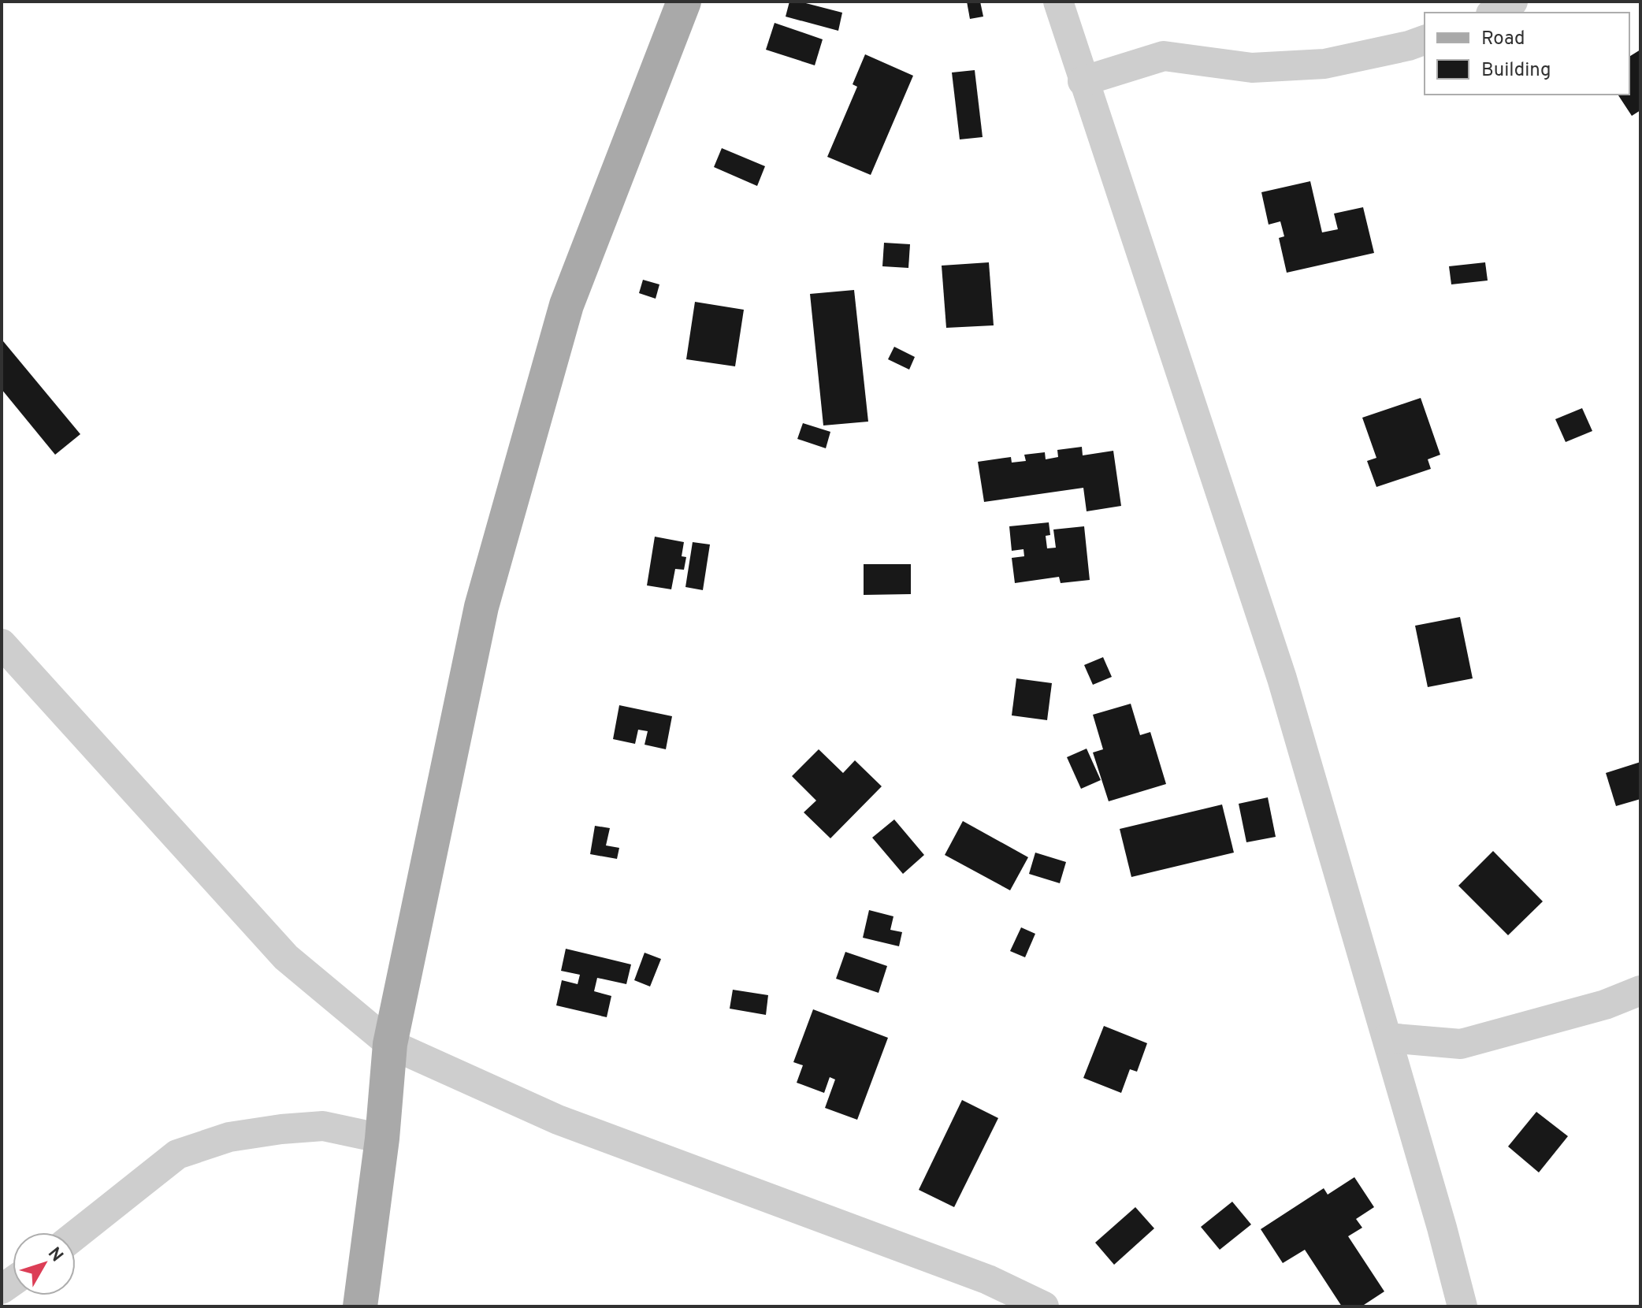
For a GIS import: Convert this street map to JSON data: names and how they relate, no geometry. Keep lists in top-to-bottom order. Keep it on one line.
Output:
{"legend":["Road","Building"],"north":"top right"}
